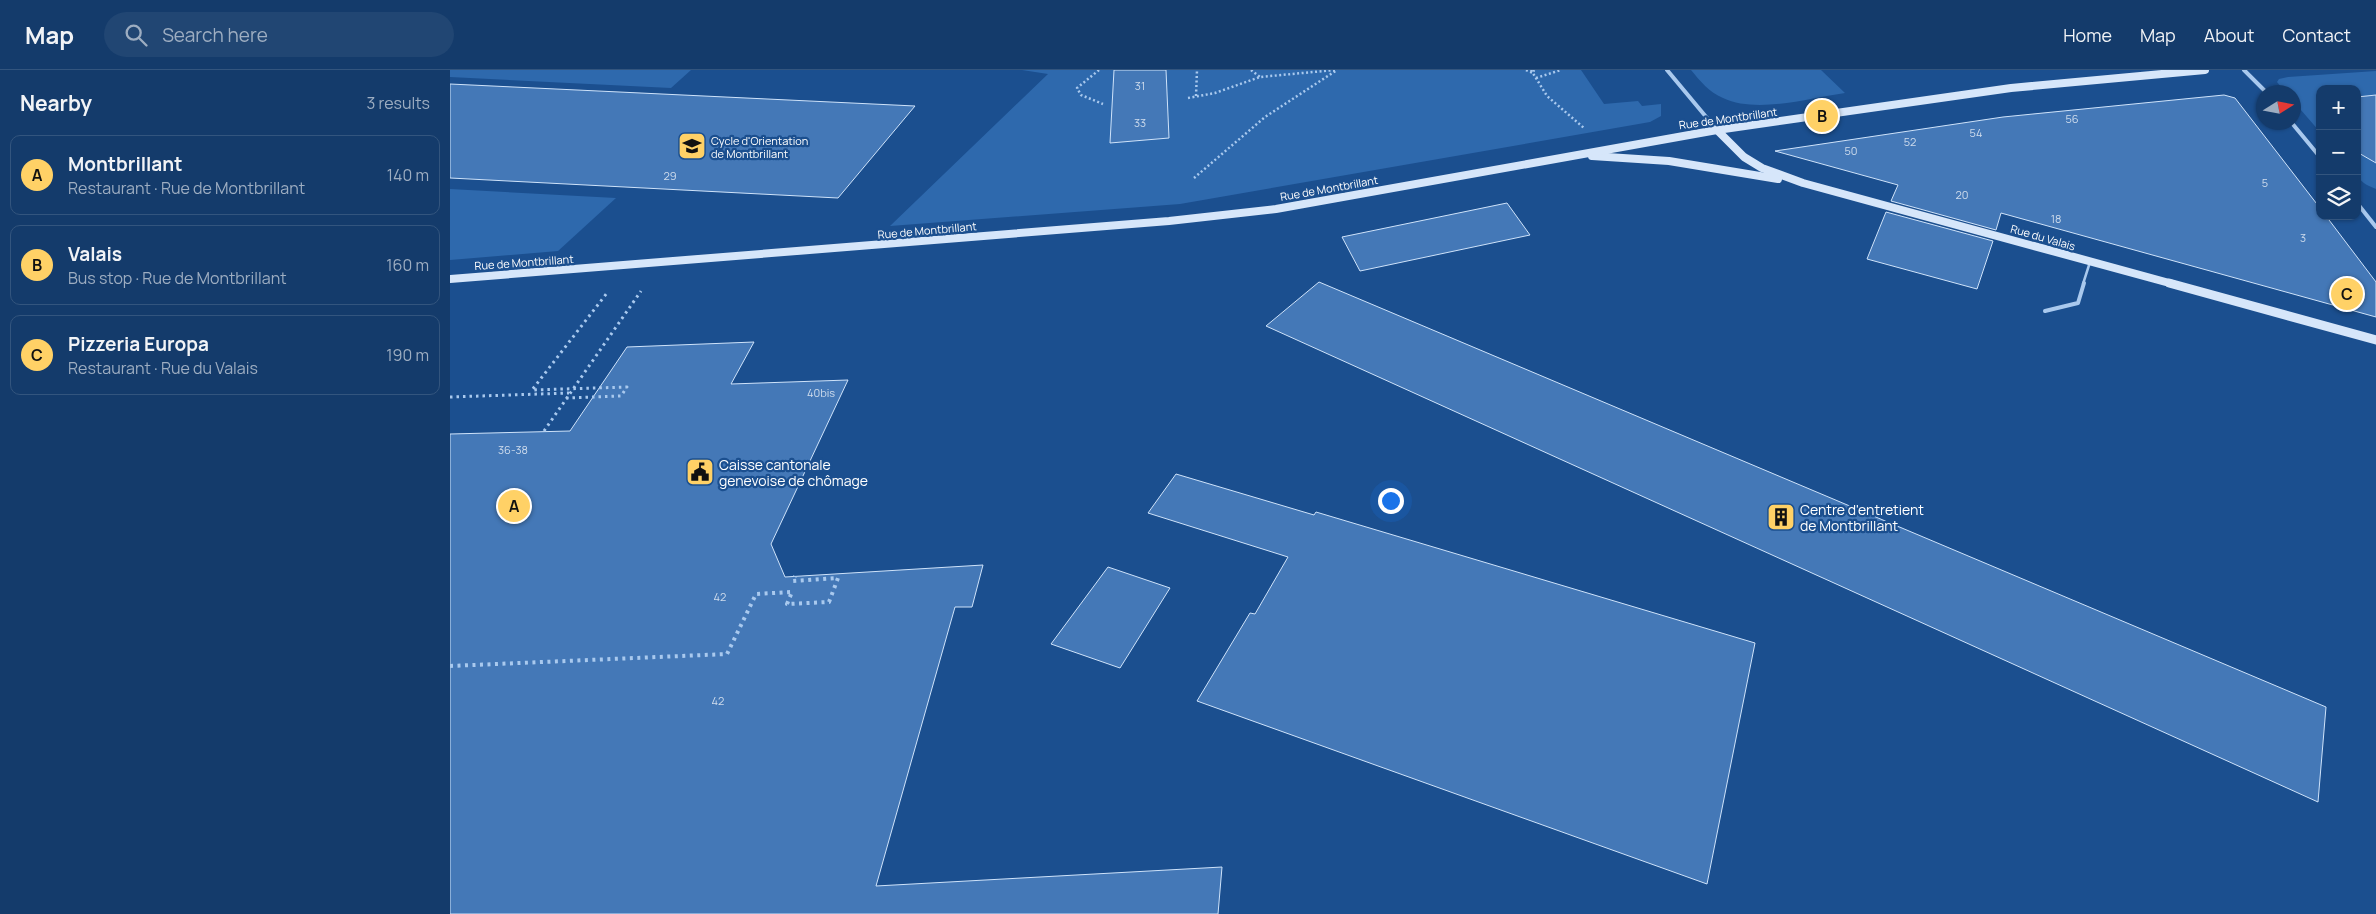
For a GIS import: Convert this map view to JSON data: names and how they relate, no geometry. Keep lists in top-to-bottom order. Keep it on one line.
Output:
{"streets":{"main road":["Rue de Montbrillant","Rue du Valais"]},"crossings":[["Rue de Montbrillant","Rue du Valais"]],"places":{"school or university":["Cycle d'Orientation de Montbrillant"],"public building":["Caisse cantonale genevoise de chômage"],"building":["Centre d'entretient de Montbrillant"]},"house_numbers":["31","56","33","54","52","50","29","5","20","18","3","40bis","36-38","42","42"],"north":"right","page":{"header":"Map","search":"Search here","nav":["Home","Map","About","Contact"],"heading":["Nearby","3 results"],"map_buttons":["+","−"],"pins":["B","C","A"],"list":[{"mark":"A","name":"Montbrillant","note":"Restaurant · Rue de Montbrillant","value":"140 m"},{"mark":"B","name":"Valais","note":"Bus stop · Rue de Montbrillant","value":"160 m"},{"mark":"C","name":"Pizzeria Europa","note":"Restaurant · Rue du Valais","value":"190 m"}]}}
